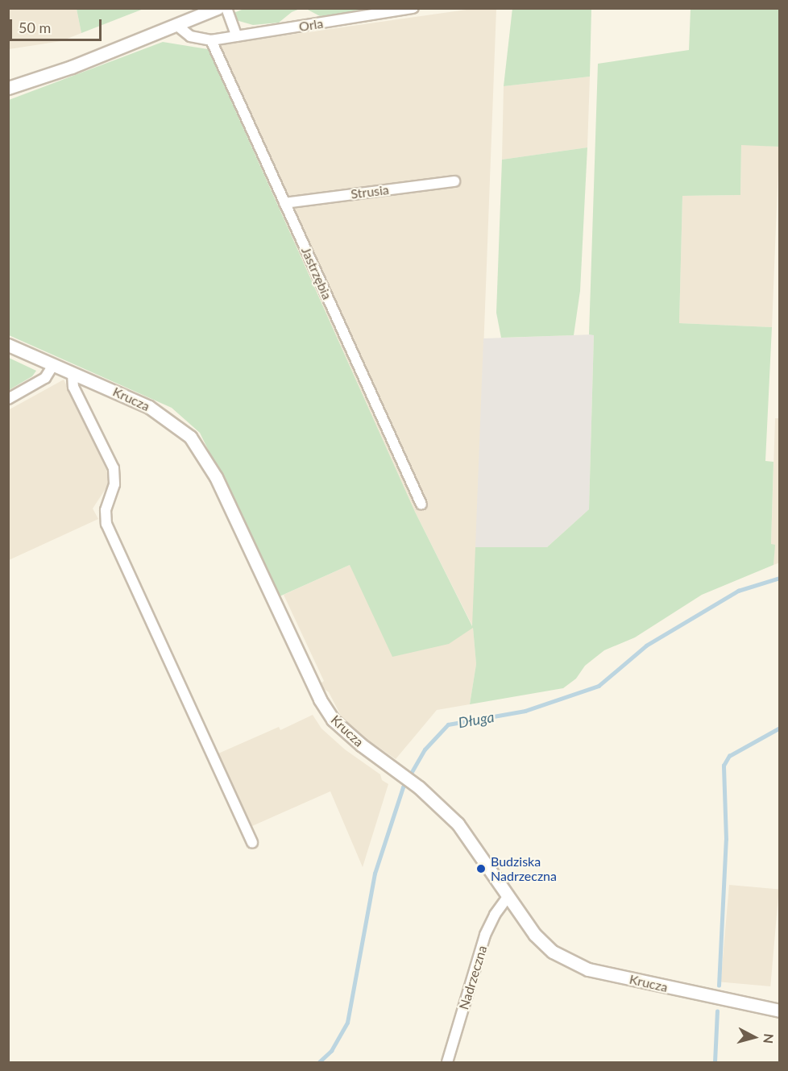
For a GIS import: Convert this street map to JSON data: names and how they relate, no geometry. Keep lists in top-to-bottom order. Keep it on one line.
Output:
{"streets":{"street":["Orla","Strusia","Jastrzębia","Krucza","Nadrzeczna"]},"crossings":[["Orla","Jastrzębia"],["Strusia","Jastrzębia"],["Krucza","Nadrzeczna"]],"water":["Długa"],"places":["Budziska Nadrzeczna"],"scale_bar":"50 m","north":"right"}
